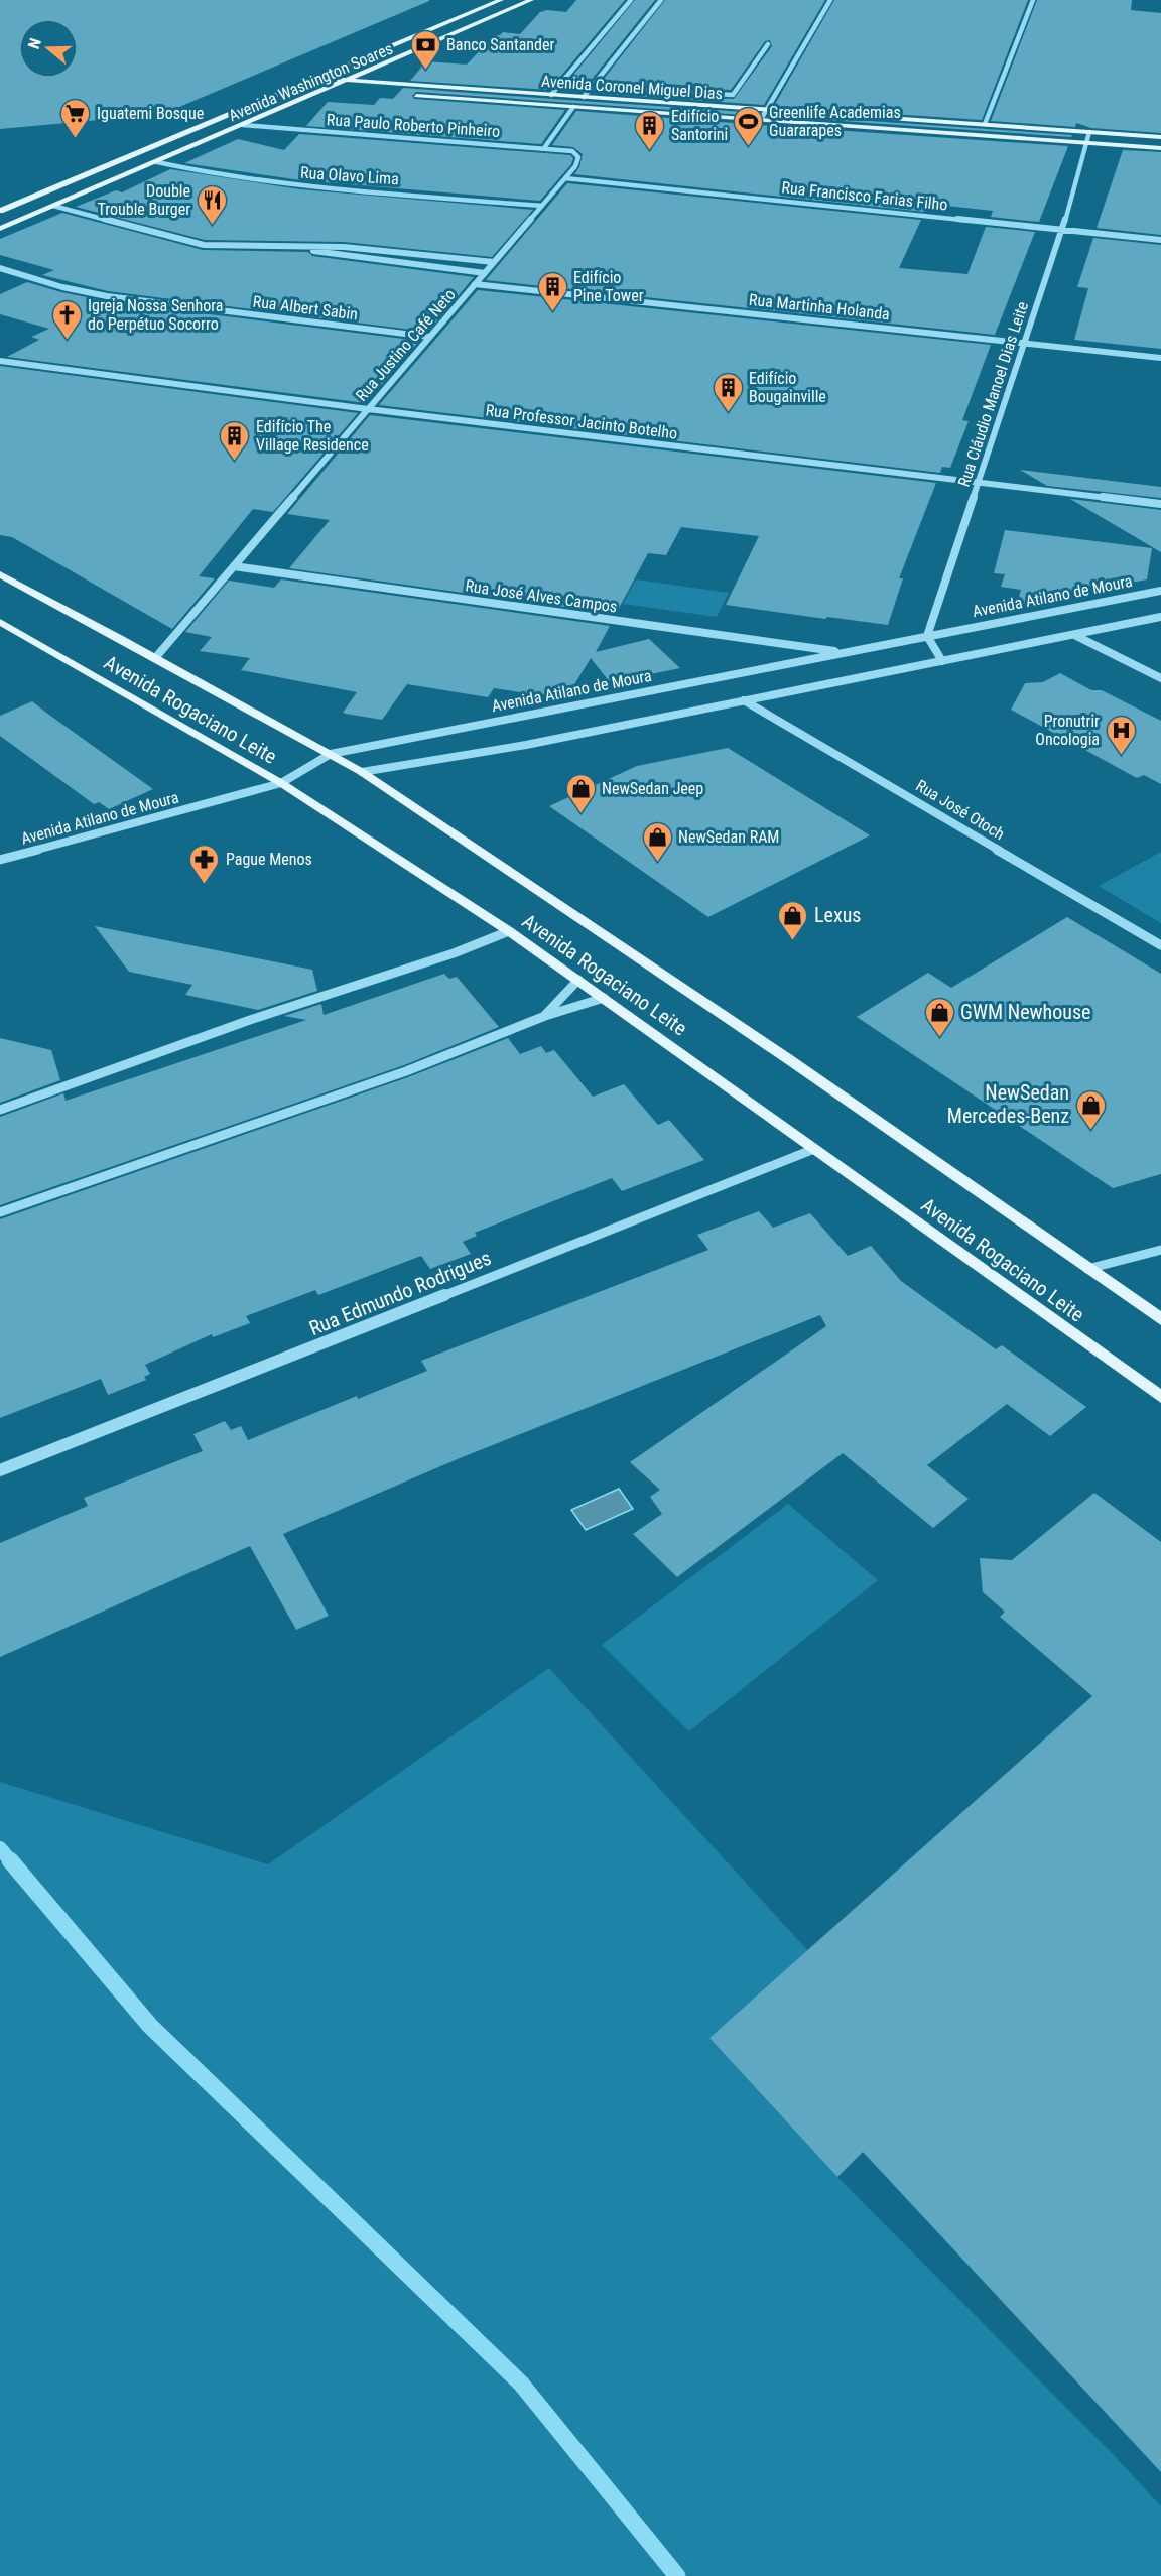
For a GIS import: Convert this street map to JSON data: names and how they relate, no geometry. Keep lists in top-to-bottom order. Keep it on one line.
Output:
{"streets":{"main road":["Avenida Washington Soares","Avenida Coronel Miguel Dias","Avenida Rogaciano Leite"],"street":["Rua Paulo Roberto Pinheiro","Rua Olavo Lima","Rua Francisco Farias Filho","Rua Martinha Holanda","Rua Albert Sabin","Rua Justino Café Neto","Rua Cláudio Manoel Dias Leite","Rua Professor Jacinto Botelho","Rua José Alves Campos","Avenida Atilano de Moura","Rua José Otoch","Rua Edmundo Rodrigues"]},"crossings":[["Avenida Washington Soares","Avenida Coronel Miguel Dias"],["Avenida Washington Soares","Rua Paulo Roberto Pinheiro"],["Avenida Washington Soares","Rua Olavo Lima"],["Avenida Coronel Miguel Dias","Rua Cláudio Manoel Dias Leite"],["Rua Paulo Roberto Pinheiro","Rua Justino Café Neto"],["Rua Olavo Lima","Rua Justino Café Neto"],["Rua Francisco Farias Filho","Rua Justino Café Neto"],["Rua Francisco Farias Filho","Rua Cláudio Manoel Dias Leite"],["Rua Martinha Holanda","Rua Justino Café Neto"],["Rua Martinha Holanda","Rua Cláudio Manoel Dias Leite"],["Rua Albert Sabin","Rua Justino Café Neto"],["Rua Justino Café Neto","Rua Professor Jacinto Botelho"],["Rua Justino Café Neto","Rua José Alves Campos"],["Rua Justino Café Neto","Avenida Rogaciano Leite"],["Rua Cláudio Manoel Dias Leite","Rua Professor Jacinto Botelho"],["Rua Cláudio Manoel Dias Leite","Avenida Atilano de Moura"],["Rua José Alves Campos","Avenida Atilano de Moura"],["Avenida Atilano de Moura","Avenida Rogaciano Leite"],["Avenida Rogaciano Leite","Rua Edmundo Rodrigues"]],"places":{"bank":["Banco Santander"],"supermarket":["Iguatemi Bosque"],"sports":["Greenlife Academias Guararapes"],"building":["Edifício Santorini","Edifício Pine Tower","Edifício Bougainville","Edifício The Village Residence"],"restaurant":["Double Trouble Burger"],"church":["Igreja Nossa Senhora do Perpétuo Socorro"],"hospital":["Pronutrir Oncologia"],"shop":["NewSedan Jeep","NewSedan RAM","Lexus","GWM Newhouse","NewSedan Mercedes-Benz"],"pharmacy":["Pague Menos"]},"north":"left"}
